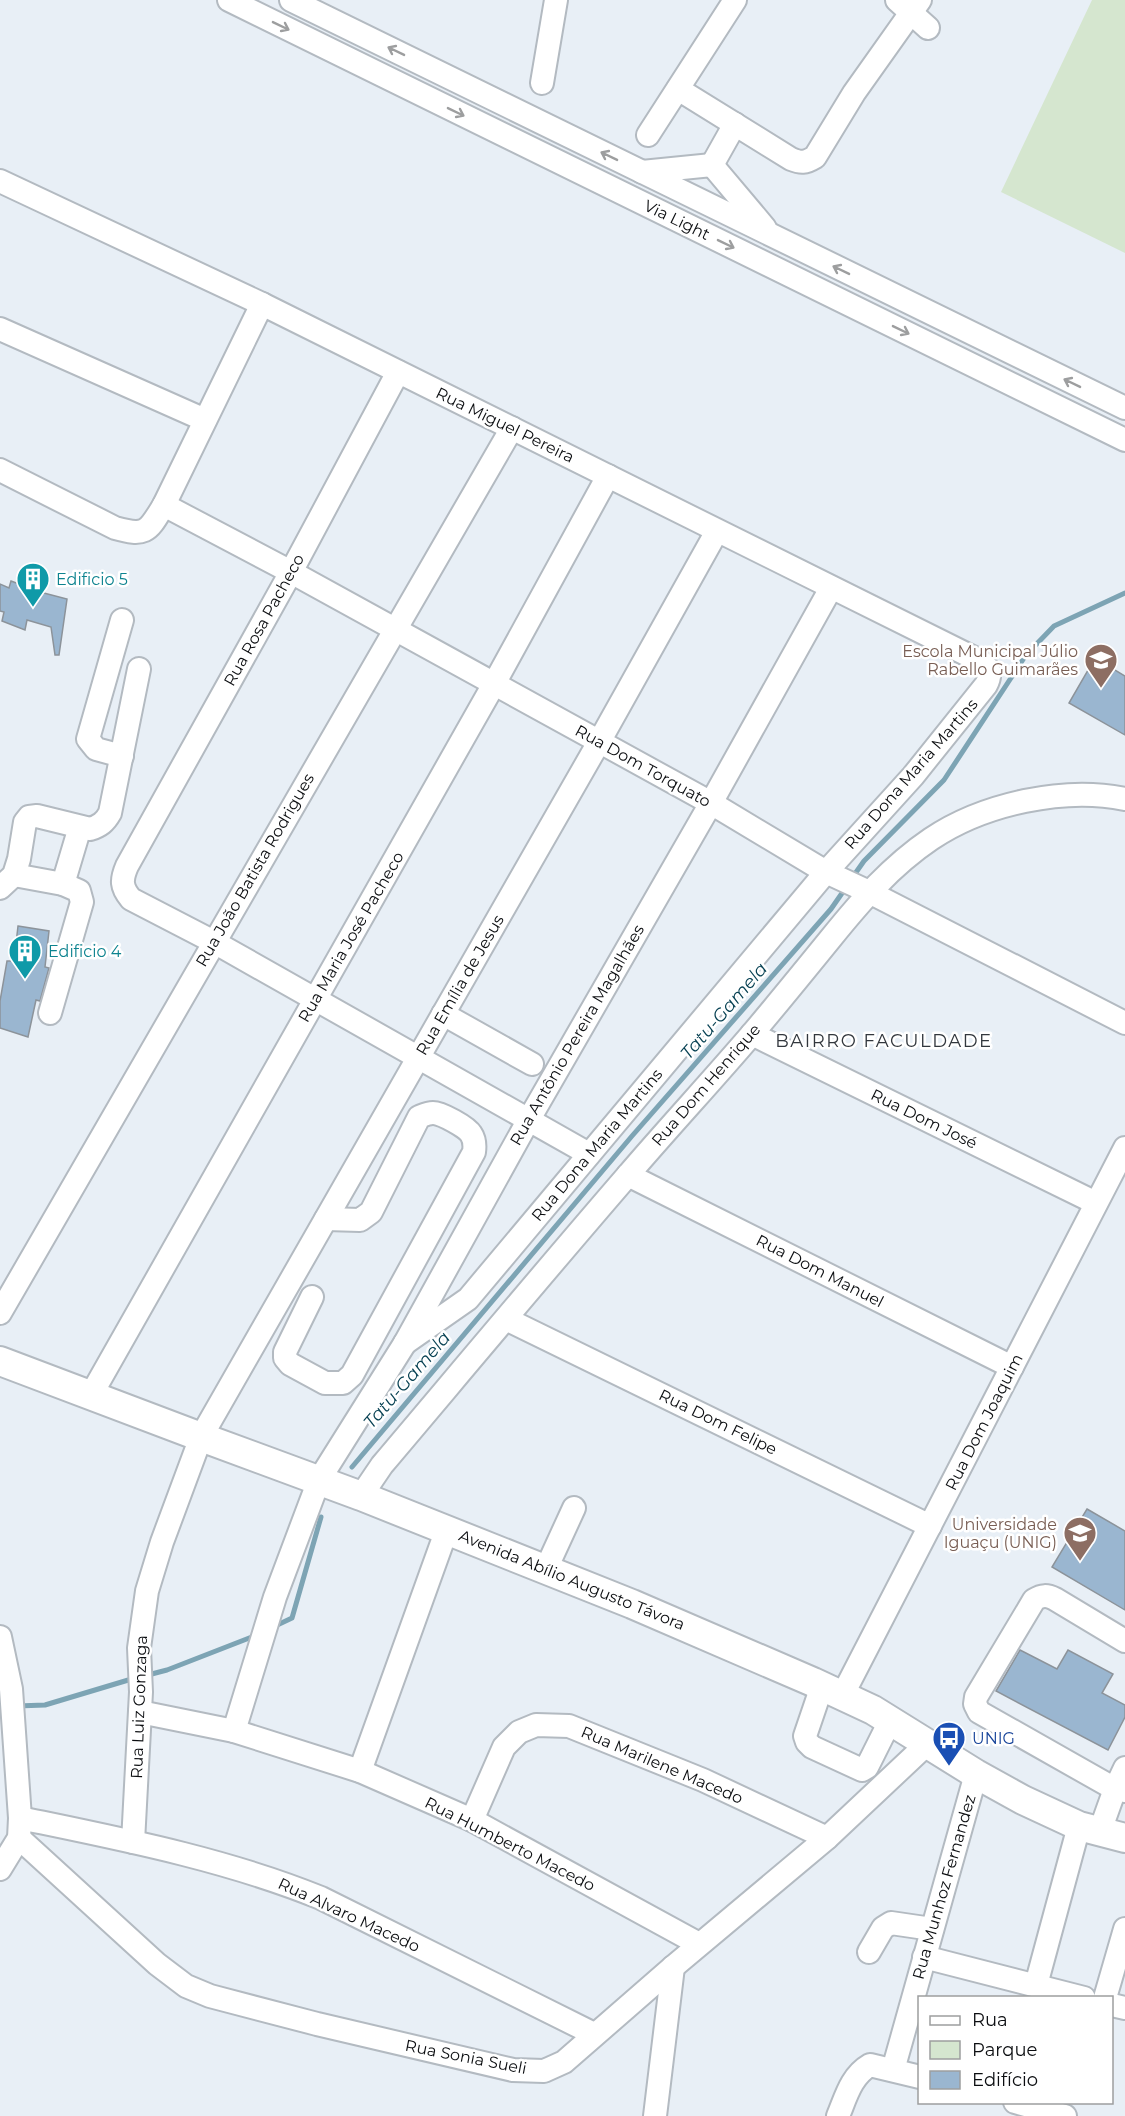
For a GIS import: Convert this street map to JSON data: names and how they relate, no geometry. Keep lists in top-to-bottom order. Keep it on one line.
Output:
{"streets":{"main road":["Avenida Abílio Augusto Távora"],"street":["Via Light","Rua Miguel Pereira","Rua Rosa Pacheco","Rua Dom Torquato","Rua Dona Maria Martins","Rua João Batista Rodrigues","Rua Maria José Pacheco","Rua Emília de Jesus","Rua Antônio Pereira Magalhães","Rua Dom Henrique","Rua Dom José","Rua Dom Manuel","Rua Dom Felipe","Rua Dom Joaquim","Rua Luiz Gonzaga","Rua Marilene Macedo","Rua Humberto Macedo","Rua Munhoz Fernandez","Rua Alvaro Macedo","Rua Sonia Sueli"]},"crossings":[["Rua Miguel Pereira","Rua Rosa Pacheco"],["Rua Miguel Pereira","Rua Dona Maria Martins"],["Rua Miguel Pereira","Rua João Batista Rodrigues"],["Rua Miguel Pereira","Rua Maria José Pacheco"],["Rua Miguel Pereira","Rua Emília de Jesus"],["Rua Miguel Pereira","Rua Antônio Pereira Magalhães"],["Rua Rosa Pacheco","Rua Dom Torquato"],["Rua Rosa Pacheco","Rua João Batista Rodrigues"],["Rua Dom Torquato","Rua Dona Maria Martins"],["Rua Dom Torquato","Rua João Batista Rodrigues"],["Rua Dom Torquato","Rua Maria José Pacheco"],["Rua Dom Torquato","Rua Emília de Jesus"],["Rua Dom Torquato","Rua Antônio Pereira Magalhães"],["Rua Dom Torquato","Rua Dom Henrique"],["Rua Dona Maria Martins","Rua Antônio Pereira Magalhães"],["Rua Maria José Pacheco","Avenida Abílio Augusto Távora"],["Rua Emília de Jesus","Avenida Abílio Augusto Távora"],["Rua Emília de Jesus","Rua Luiz Gonzaga"],["Rua Antônio Pereira Magalhães","Avenida Abílio Augusto Távora"],["Rua Antônio Pereira Magalhães","Rua Humberto Macedo"],["Rua Dom Henrique","Rua Dom José"],["Rua Dom Henrique","Rua Dom Manuel"],["Rua Dom Henrique","Rua Dom Felipe"],["Rua Dom Henrique","Avenida Abílio Augusto Távora"],["Rua Dom José","Rua Dom Joaquim"],["Rua Dom Manuel","Rua Dom Joaquim"],["Rua Dom Felipe","Rua Dom Joaquim"],["Rua Dom Joaquim","Avenida Abílio Augusto Távora"],["Avenida Abílio Augusto Távora","Rua Luiz Gonzaga"],["Avenida Abílio Augusto Távora","Rua Munhoz Fernandez"],["Avenida Abílio Augusto Távora","Rua Sonia Sueli"],["Rua Luiz Gonzaga","Rua Humberto Macedo"],["Rua Luiz Gonzaga","Rua Alvaro Macedo"],["Rua Marilene Macedo","Rua Humberto Macedo"],["Rua Marilene Macedo","Rua Sonia Sueli"],["Rua Humberto Macedo","Rua Sonia Sueli"],["Rua Alvaro Macedo","Rua Sonia Sueli"]],"districts":["BAIRRO FACULDADE"],"water":["Tatu-Gamela"],"places":{"building":["Edificio 5","Edificio 4"],"school or university":["Escola Municipal Júlio Rabello Guimarães","Universidade Iguaçu (UNIG)"],"bus stop":["UNIG"]},"legend":["Rua","Parque","Edifício"]}
